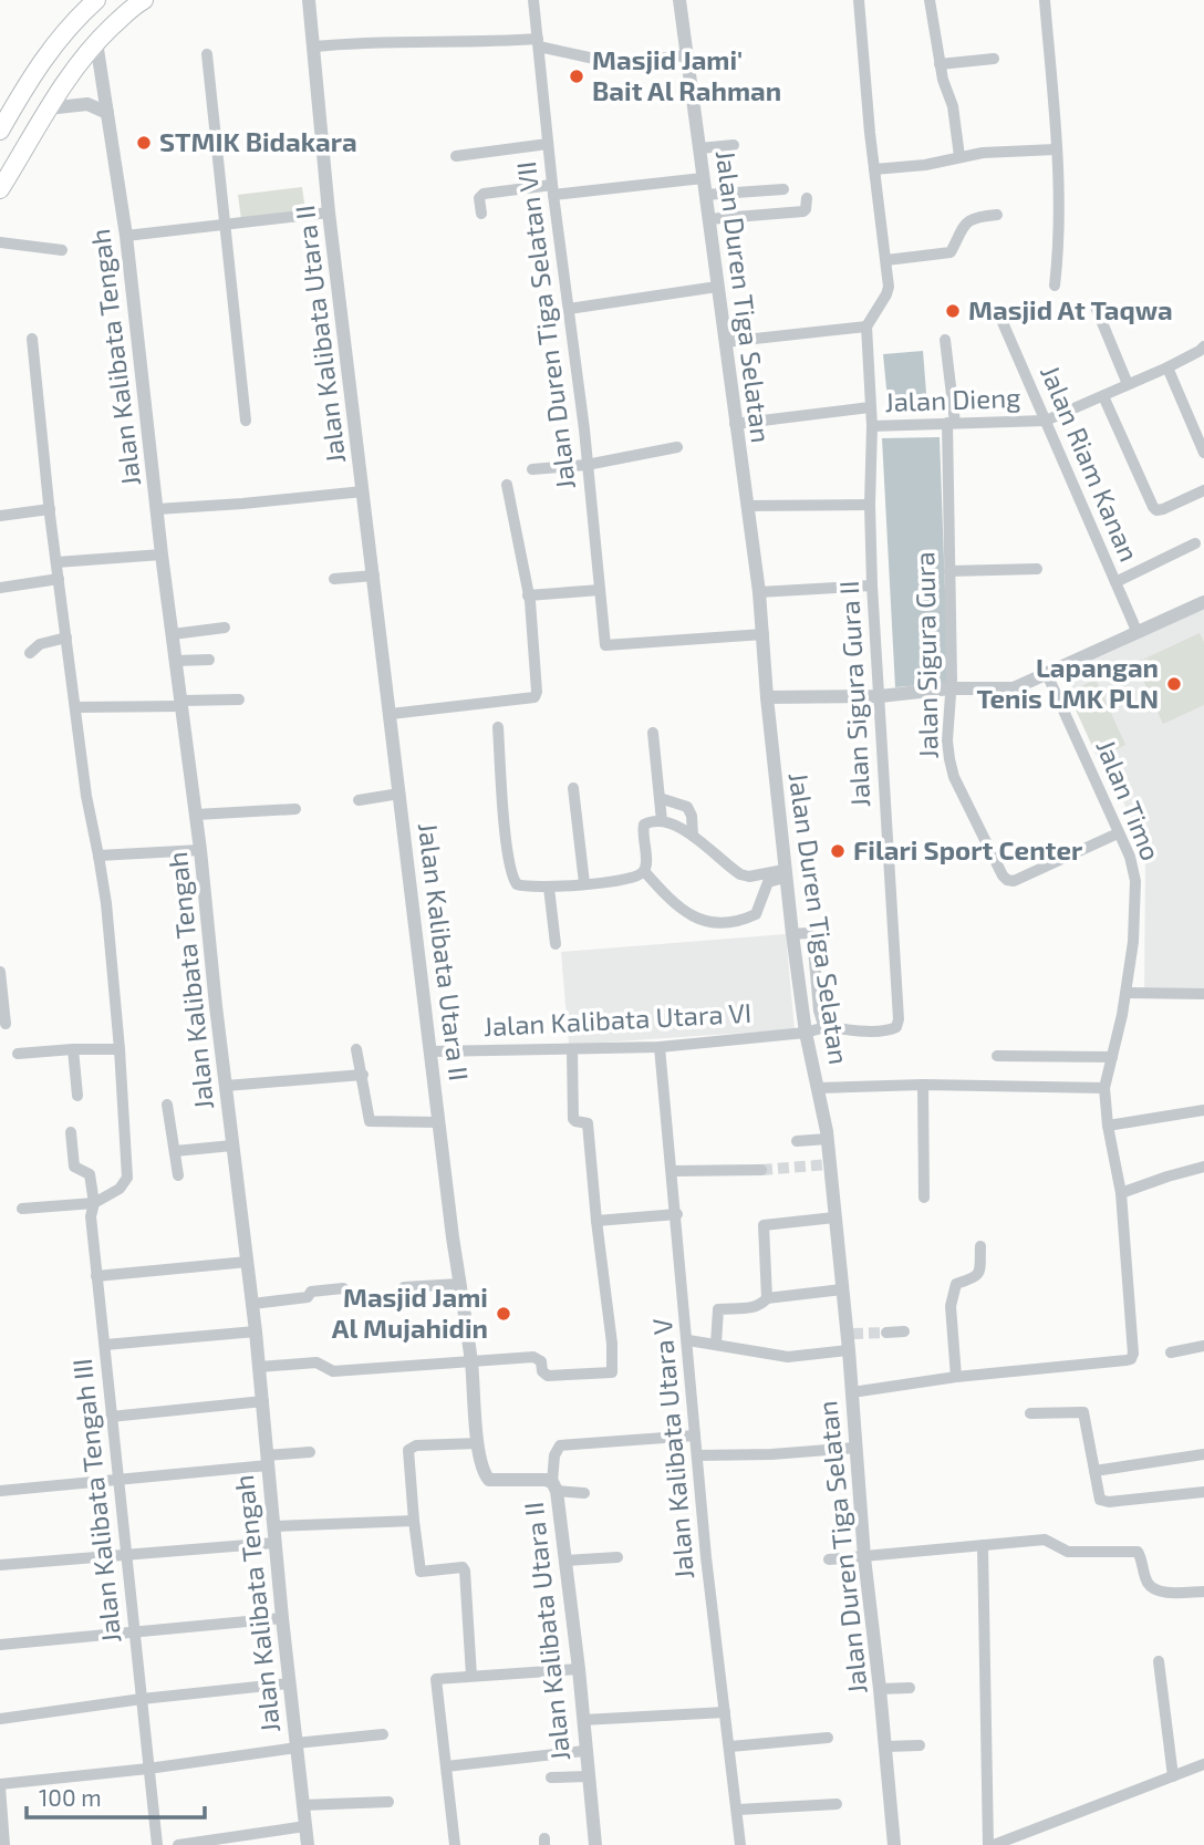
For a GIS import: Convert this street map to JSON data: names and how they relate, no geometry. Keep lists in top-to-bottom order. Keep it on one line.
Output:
{"streets":{"street":["Jalan Duren Tiga Selatan","Jalan Duren Tiga Selatan VII","Jalan Kalibata Utara II","Jalan Kalibata Tengah","Jalan Dieng","Jalan Riam Kanan","Jalan Sigura Gura","Jalan Sigura Gura II","Jalan Timo","Jalan Kalibata Utara VI","Jalan Kalibata Utara V","Jalan Kalibata Tengah III"]},"crossings":[["Jalan Duren Tiga Selatan","Jalan Duren Tiga Selatan VII"],["Jalan Duren Tiga Selatan","Jalan Sigura Gura II"],["Jalan Duren Tiga Selatan","Jalan Kalibata Utara VI"],["Jalan Kalibata Utara II","Jalan Kalibata Utara VI"],["Jalan Dieng","Jalan Riam Kanan"],["Jalan Dieng","Jalan Sigura Gura"],["Jalan Dieng","Jalan Sigura Gura II"],["Jalan Sigura Gura","Jalan Timo"],["Jalan Sigura Gura II","Jalan Kalibata Utara VI"],["Jalan Kalibata Utara VI","Jalan Kalibata Utara V"]],"places":["Masjid Jami' Bait Al Rahman","STMIK Bidakara","Masjid At Taqwa","Lapangan Tenis LMK PLN","Filari Sport Center","Masjid Jami Al Mujahidin"],"scale_bar":"100 m"}
